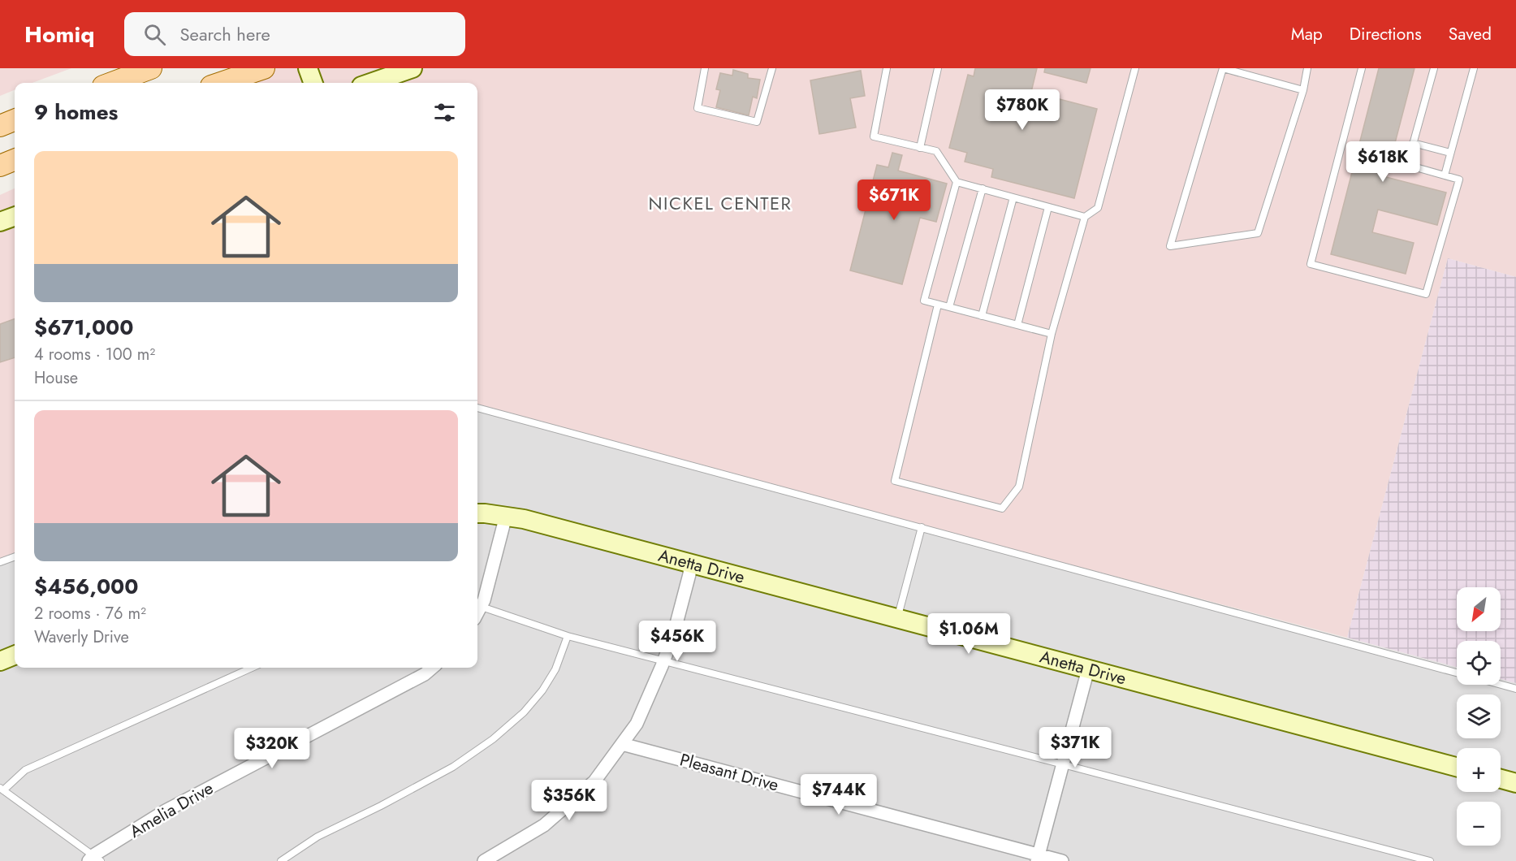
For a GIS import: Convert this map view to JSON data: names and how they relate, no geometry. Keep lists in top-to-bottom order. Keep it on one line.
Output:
{"streets":{"street":["Anetta Drive","Pleasant Drive","Amelia Drive"]},"districts":["NICKEL CENTER"],"north":"bottom left","page":{"header":"Homiq","search":"Search here","nav":["Map","Directions","Saved"],"heading":"9 homes","price":["$780K","$618K","$671K","$1.06M","$456K","$371K","$320K","$744K","$356K"],"list":[{"name":"$671,000","note":"4 rooms · 100 m² · House"},{"name":"$456,000","note":"2 rooms · 76 m² · Waverly Drive"}],"map_buttons":["+","−"]}}
